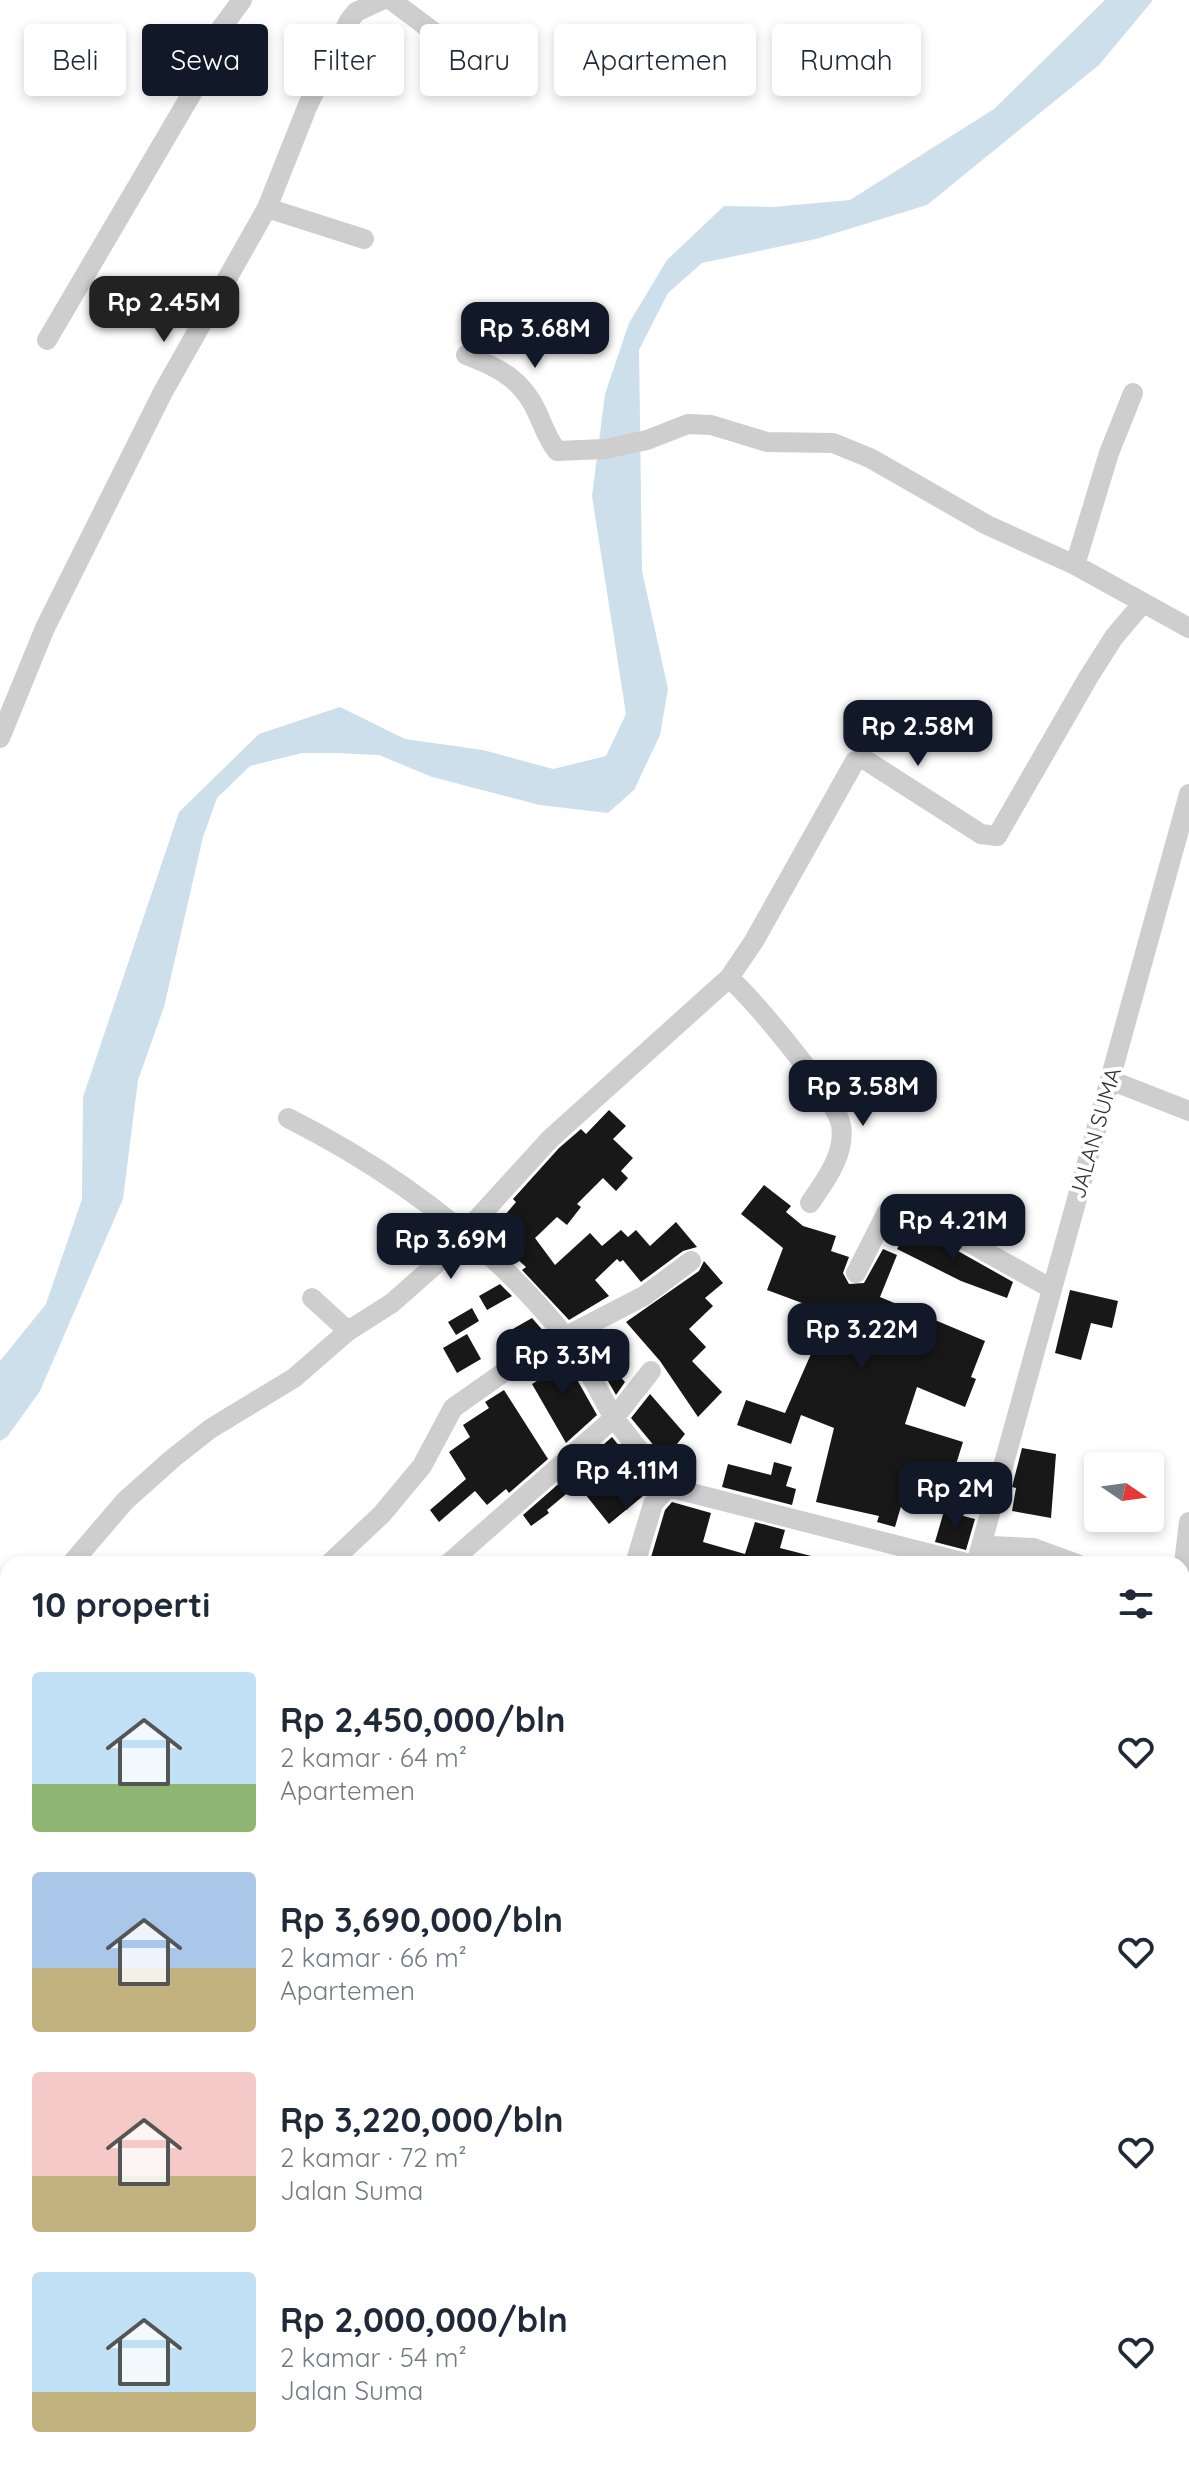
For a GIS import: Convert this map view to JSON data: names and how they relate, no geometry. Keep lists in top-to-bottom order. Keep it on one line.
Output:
{"streets":{"street":["JALAN SUMA"]},"north":"right","page":{"chip":["Beli","Sewa","Filter","Baru","Apartemen","Rumah"],"price":["Rp 2.45M","Rp 3.68M","Rp 2.58M","Rp 3.58M","Rp 4.21M","Rp 3.69M","Rp 3.22M","Rp 3.3M","Rp 4.11M","Rp 2M"],"heading":"10 properti","list":[{"name":"Rp 2,450,000/bln","note":"2 kamar · 64 m² · Apartemen"},{"name":"Rp 3,690,000/bln","note":"2 kamar · 66 m² · Apartemen"},{"name":"Rp 3,220,000/bln","note":"2 kamar · 72 m² · Jalan Suma"},{"name":"Rp 2,000,000/bln","note":"2 kamar · 54 m² · Jalan Suma"}]}}
